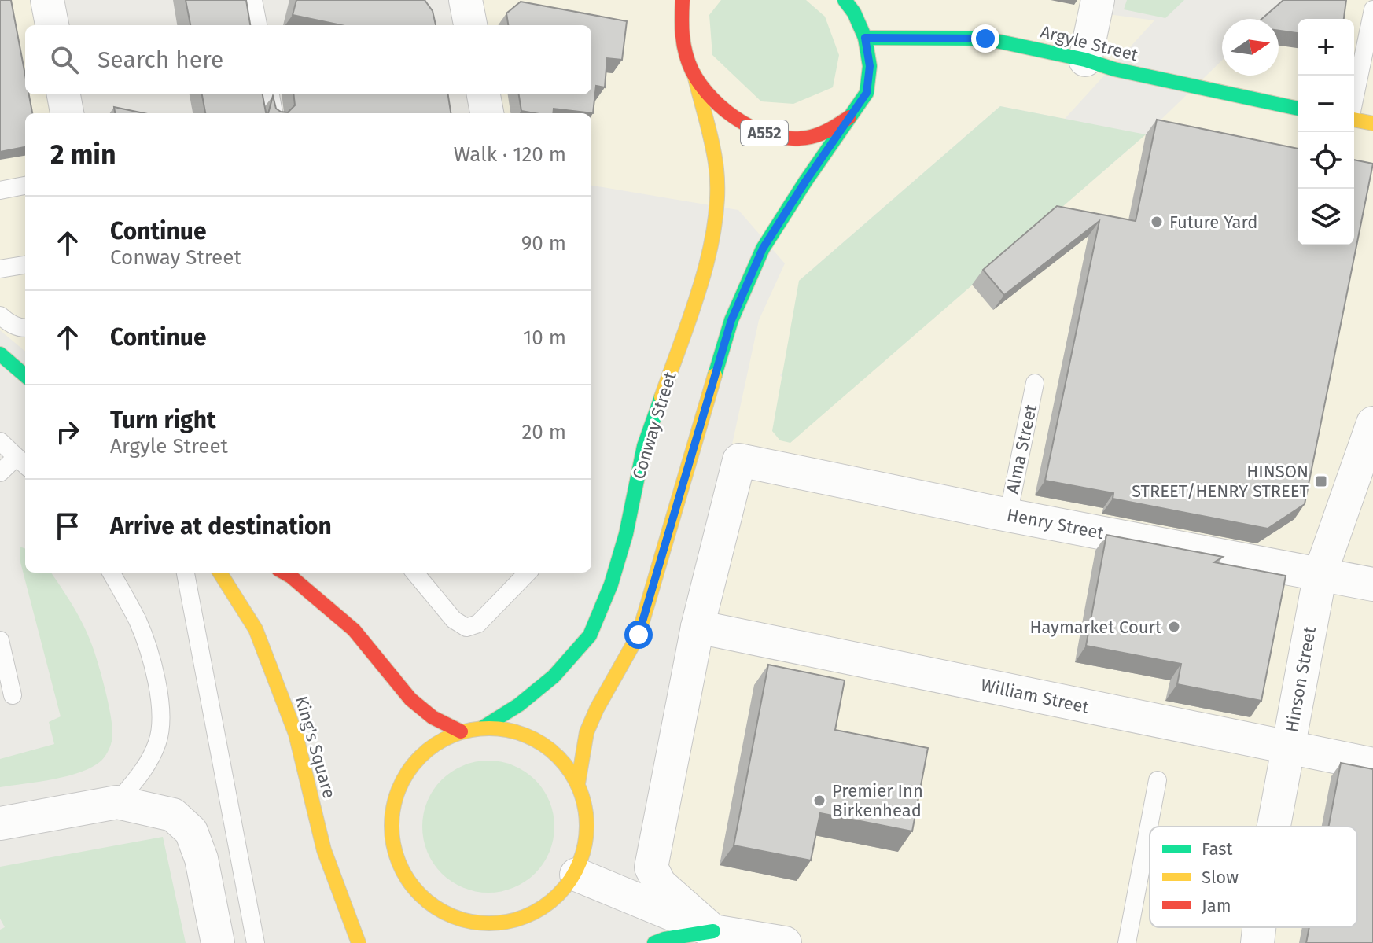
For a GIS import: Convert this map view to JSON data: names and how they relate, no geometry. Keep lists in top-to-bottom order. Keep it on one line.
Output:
{"streets":{"main road":["Argyle Street","A552","Conway Street","King's Square"],"street":["Henry Street","Hinson Street","William Street"],"lane":["Alma Street"]},"crossings":[["Argyle Street","A552"],["A552","Conway Street"],["Alma Street","Henry Street"],["Henry Street","Hinson Street"],["Henry Street","William Street"],["Hinson Street","William Street"]],"places":{"other":["Future Yard","Haymarket Court","Premier Inn Birkenhead"],"transit":["HINSON STREET/HENRY STREET"]},"legend":["Fast","Slow","Jam"],"north":"right","page":{"map_buttons":["+","−"],"search":"Search here","heading":["2 min","Walk · 120 m"],"list":[["Continue","Conway Street","90 m"],["Continue","10 m"],["Turn right","Argyle Street","20 m"],"Arrive at destination"]}}
